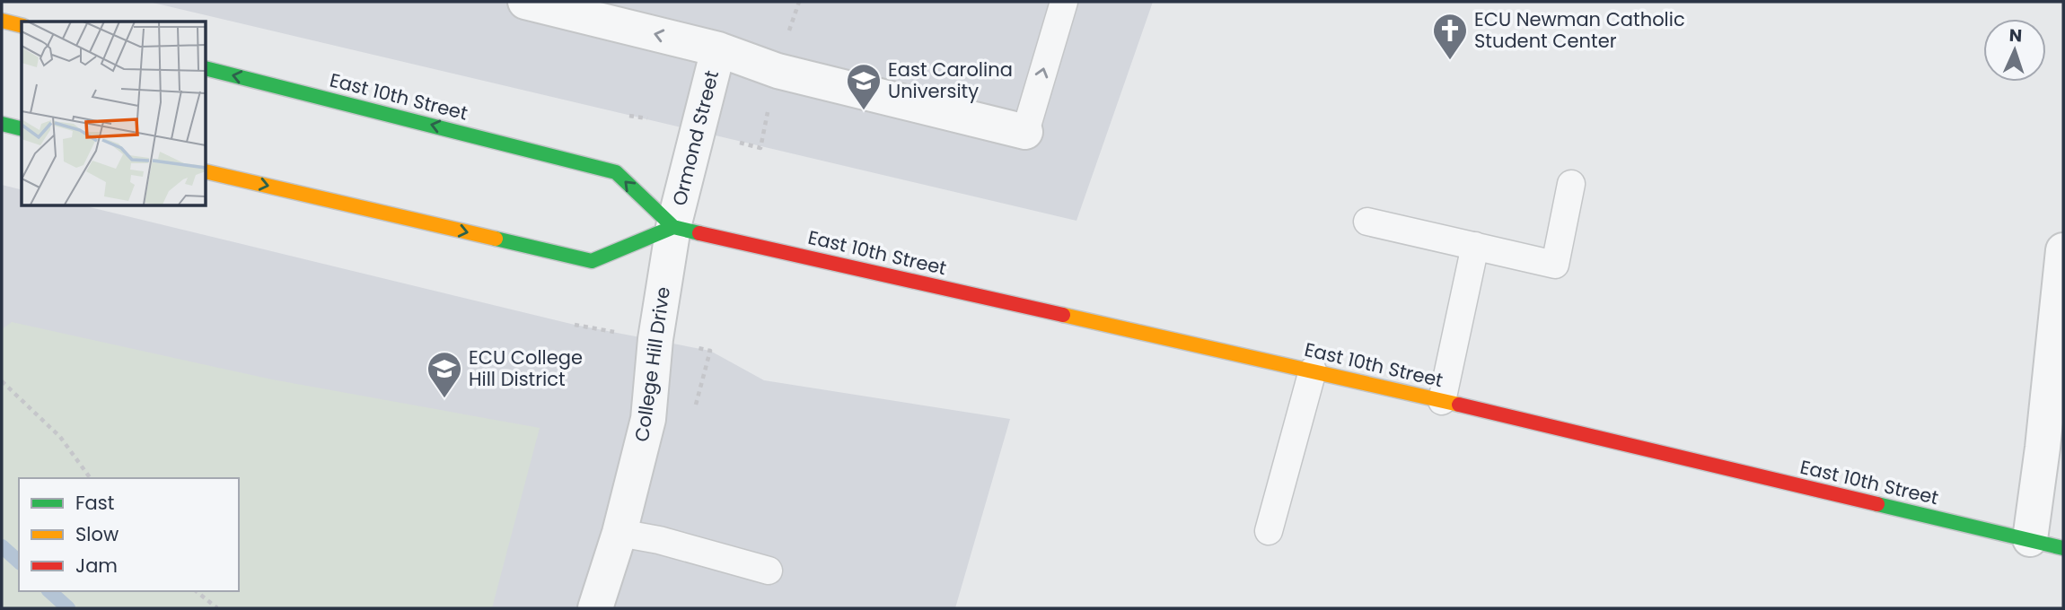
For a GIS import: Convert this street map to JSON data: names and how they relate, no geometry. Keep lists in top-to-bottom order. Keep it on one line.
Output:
{"streets":{"main road":["East 10th Street"],"street":["Ormond Street","College Hill Drive"]},"crossings":[["East 10th Street","Ormond Street"],["East 10th Street","College Hill Drive"],["Ormond Street","College Hill Drive"]],"places":{"church":["ECU Newman Catholic Student Center"],"school or university":["East Carolina University","ECU College Hill District"]},"legend":["Fast","Slow","Jam"],"north":"top"}
